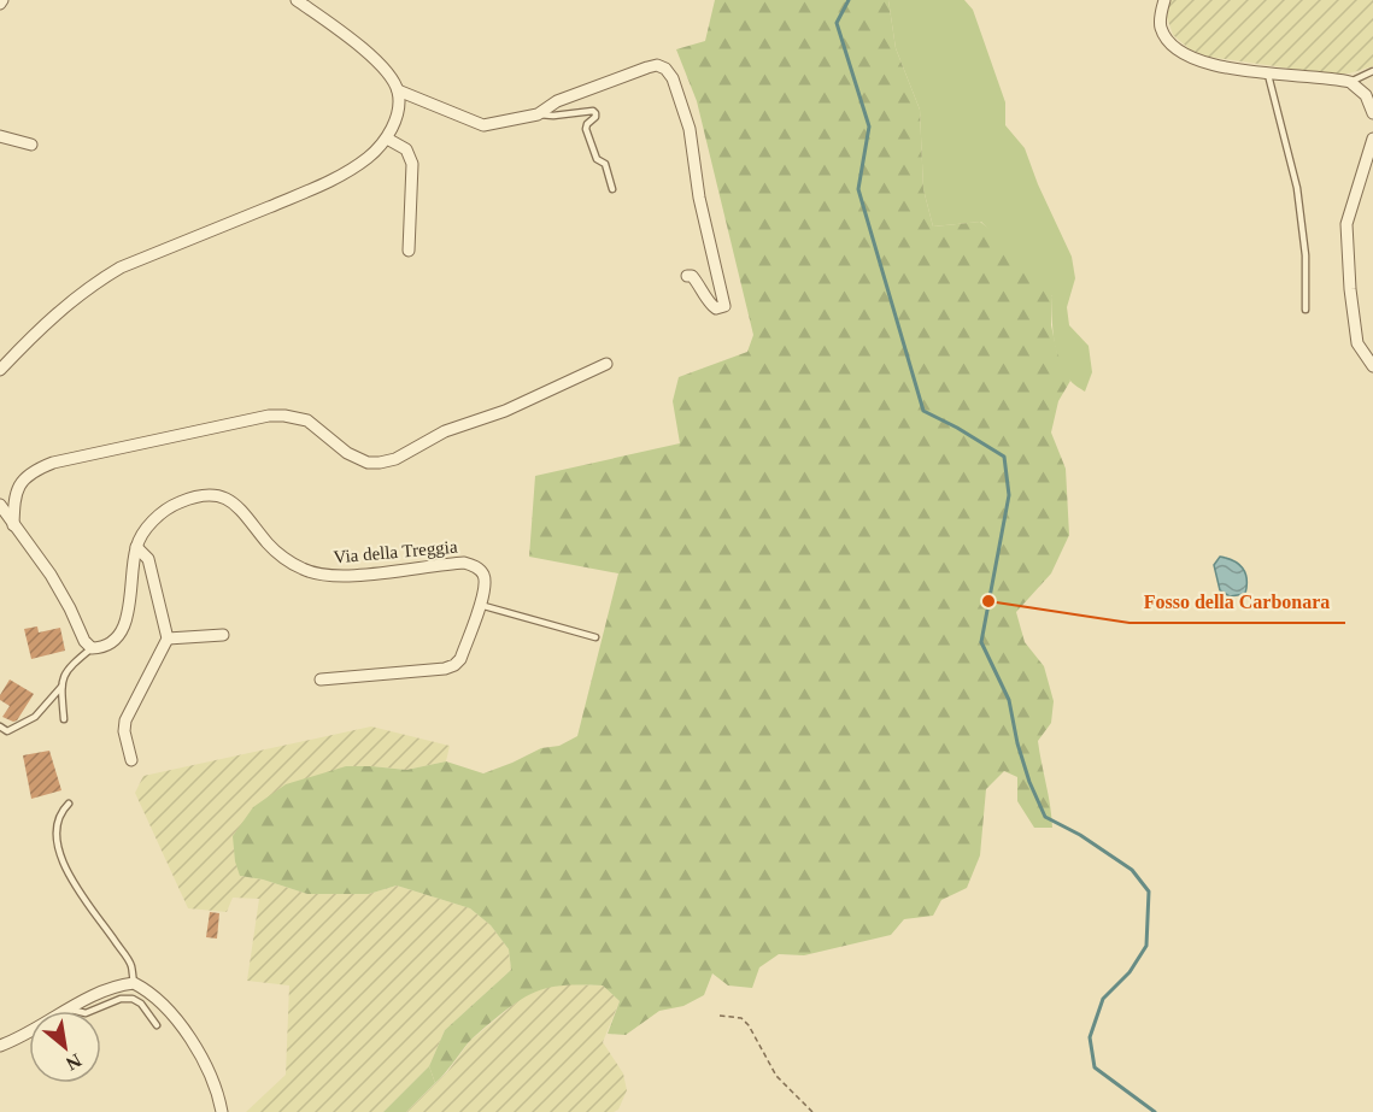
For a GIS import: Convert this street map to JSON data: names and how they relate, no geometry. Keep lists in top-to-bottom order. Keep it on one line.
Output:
{"streets":{"street":["Via della Treggia"]},"places":["Fosso della Carbonara"],"north":"bottom right"}
